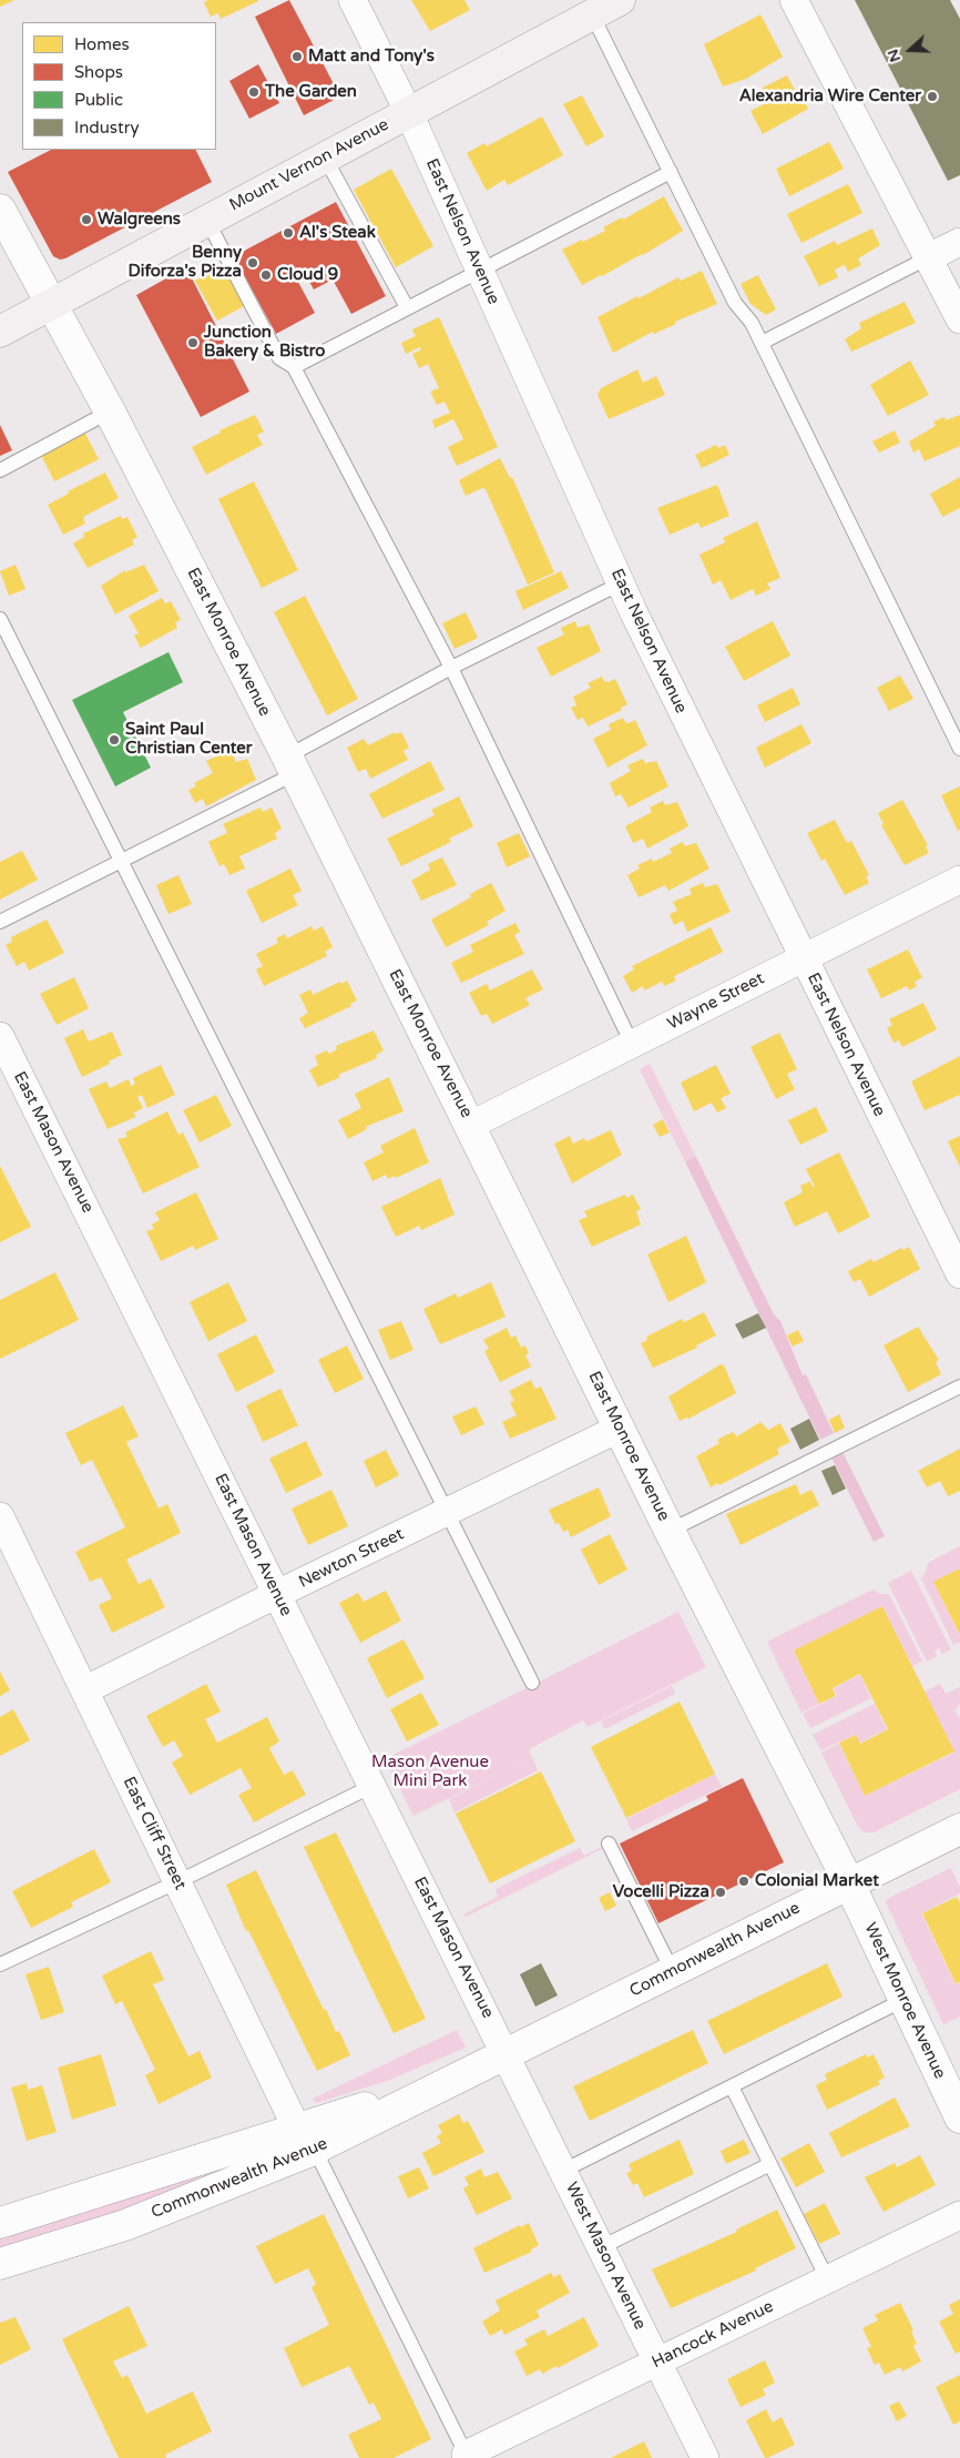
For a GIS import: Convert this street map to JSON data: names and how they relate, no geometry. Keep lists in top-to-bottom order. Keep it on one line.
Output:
{"streets":{"main road":["Mount Vernon Avenue"],"street":["East Nelson Avenue","East Monroe Avenue","Wayne Street","East Mason Avenue","Newton Street","East Cliff Street","Commonwealth Avenue","West Monroe Avenue","West Mason Avenue","Hancock Avenue"]},"crossings":[["Mount Vernon Avenue","East Nelson Avenue"],["Mount Vernon Avenue","East Monroe Avenue"],["East Nelson Avenue","Wayne Street"],["East Monroe Avenue","Wayne Street"],["East Monroe Avenue","Newton Street"],["East Monroe Avenue","Commonwealth Avenue"],["East Monroe Avenue","West Monroe Avenue"],["East Mason Avenue","Newton Street"],["East Mason Avenue","Commonwealth Avenue"],["East Mason Avenue","West Mason Avenue"],["Newton Street","East Cliff Street"],["East Cliff Street","Commonwealth Avenue"],["Commonwealth Avenue","West Monroe Avenue"],["Commonwealth Avenue","West Mason Avenue"],["West Mason Avenue","Hancock Avenue"]],"parks":["Mason Avenue Mini Park"],"places":["Matt and Tony's","The Garden","Alexandria Wire Center","Walgreens","Al's Steak","Benny Diforza's Pizza","Cloud 9","Junction Bakery & Bistro","Saint Paul Christian Center","Colonial Market","Vocelli Pizza"],"legend":["Homes","Shops","Public","Industry"],"north":"left"}
